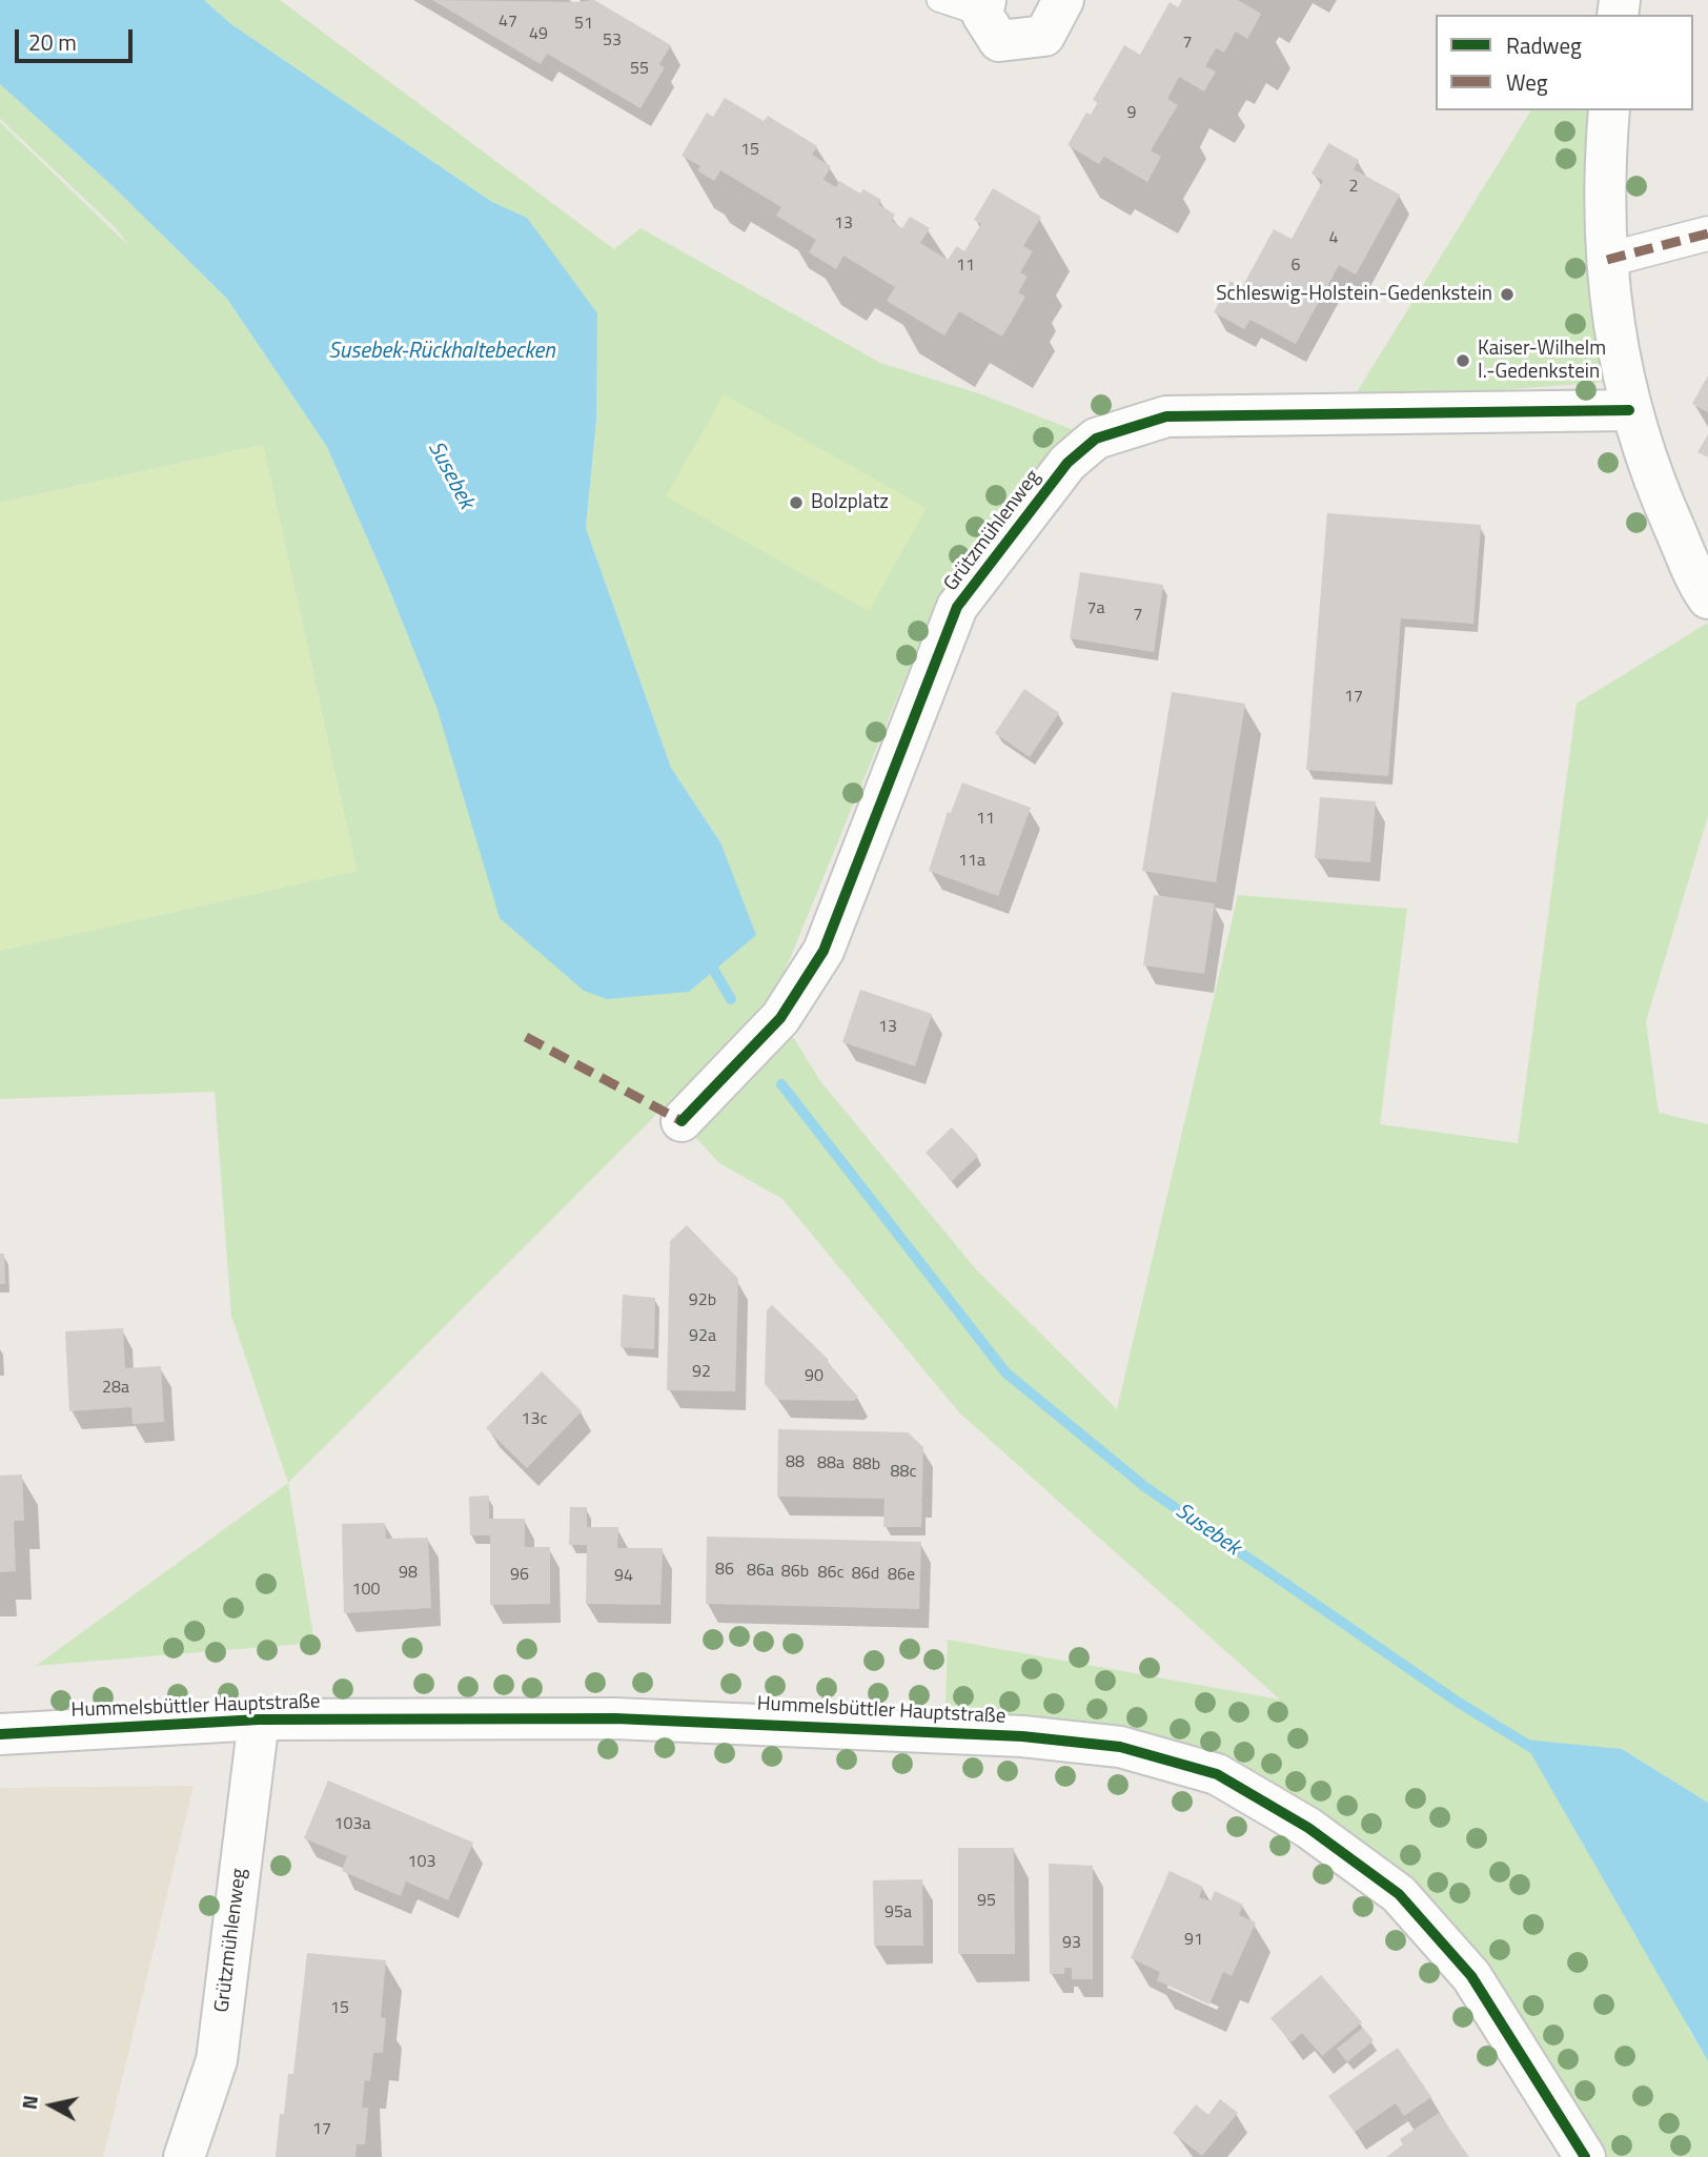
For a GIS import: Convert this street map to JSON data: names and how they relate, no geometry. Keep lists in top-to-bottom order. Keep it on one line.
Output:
{"streets":{"street":["Grützmühlenweg","Hummelsbüttler Hauptstraße"]},"crossings":[["Grützmühlenweg","Hummelsbüttler Hauptstraße"]],"water":["Susebek-Rückhaltebecken","Susebek"],"places":["Schleswig-Holstein-Gedenkstein","Kaiser-Wilhelm I.-Gedenkstein","Bolzplatz"],"house_numbers":["47","51","49","53","7","55","9","15","2","13","4","11","6","7a","7","17","11","11a","13","92b","92a","92","90","28a","13c","88","88a","88b","88c","86","86a","86b","98","86c","86d","96","86e","94","100","103a","103","95","95a","91","93","15","17"],"legend":["Radweg","Weg"],"scale_bar":"20 m","north":"left"}
